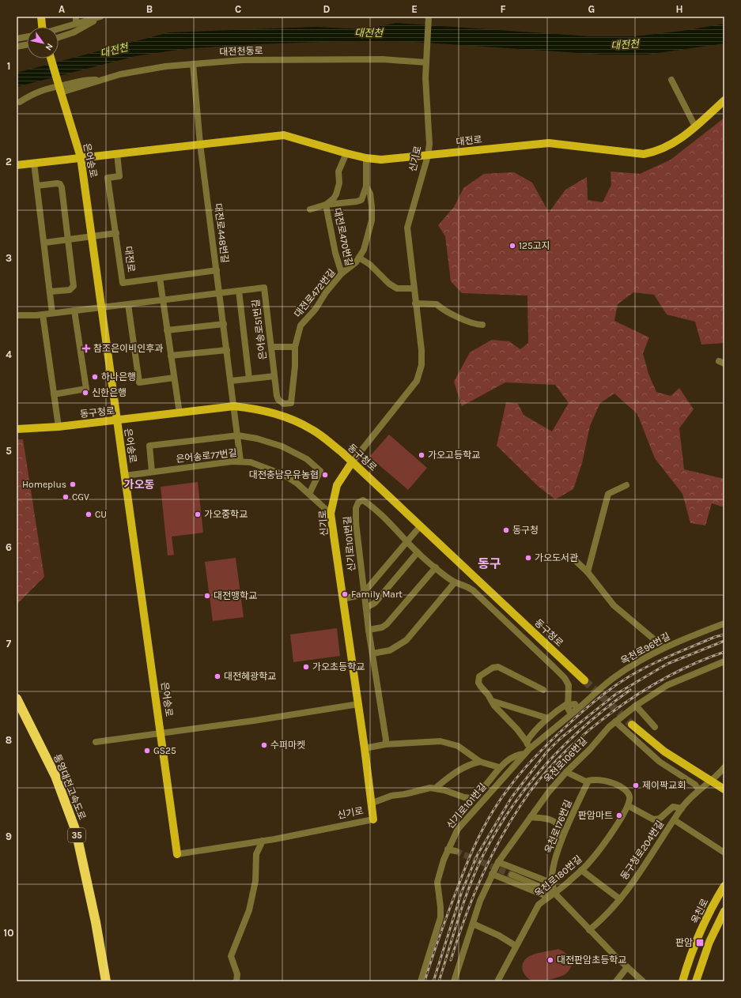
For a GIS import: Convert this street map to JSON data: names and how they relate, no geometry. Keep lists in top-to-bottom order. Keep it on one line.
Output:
{"streets":{"highway":["통영대전고속도로","35"],"main road":["대전로","신기로","은어송로","동구청로","옥천로"],"street":["대전천동로","대전로448번길","대전로470번길","대전로472번길","은어송로51번길","은어송로77번길","신기로101번길","옥천로96번길","옥천로106번길","옥천로176번길","동구청로204번길","옥천로180번길"]},"crossings":[["대전천동로","신기로"],["대전천동로","은어송로"],["대전로","신기로"],["대전로","은어송로"],["대전로","대전로448번길"],["대전로","대전로470번길"],["대전로","대전로472번길"],["신기로","은어송로"],["신기로","동구청로"],["신기로","은어송로77번길"],["은어송로","은어송로51번길"],["은어송로","동구청로"],["은어송로","은어송로77번길"],["대전로448번길","은어송로51번길"],["대전로448번길","동구청로"],["대전로448번길","은어송로77번길"],["대전로470번길","대전로472번길"],["대전로472번길","은어송로51번길"],["신기로101번길","옥천로96번길"],["옥천로176번길","옥천로180번길"]],"districts":["가오동","동구"],"water":["대전천"],"places":{"other":["125고지","하나은행","신한은행","가오고등학교","대전충남우유농협","Homeplus","CGV","CU","가오중학교","동구청","가오도서관","Family Mart","대전맹학교","가오초등학교","대전혜광학교","수퍼마켓","GS25","제이팍교회","판암마트","대전판암초등학교"],"health":["참조은이비인후과"],"transit":["판암"]},"north":"bottom right","grid":{"columns":["A","B","C","D","E","F","G","H"],"rows":["1","2","3","4","5","6","7","8","9","10"]}}
